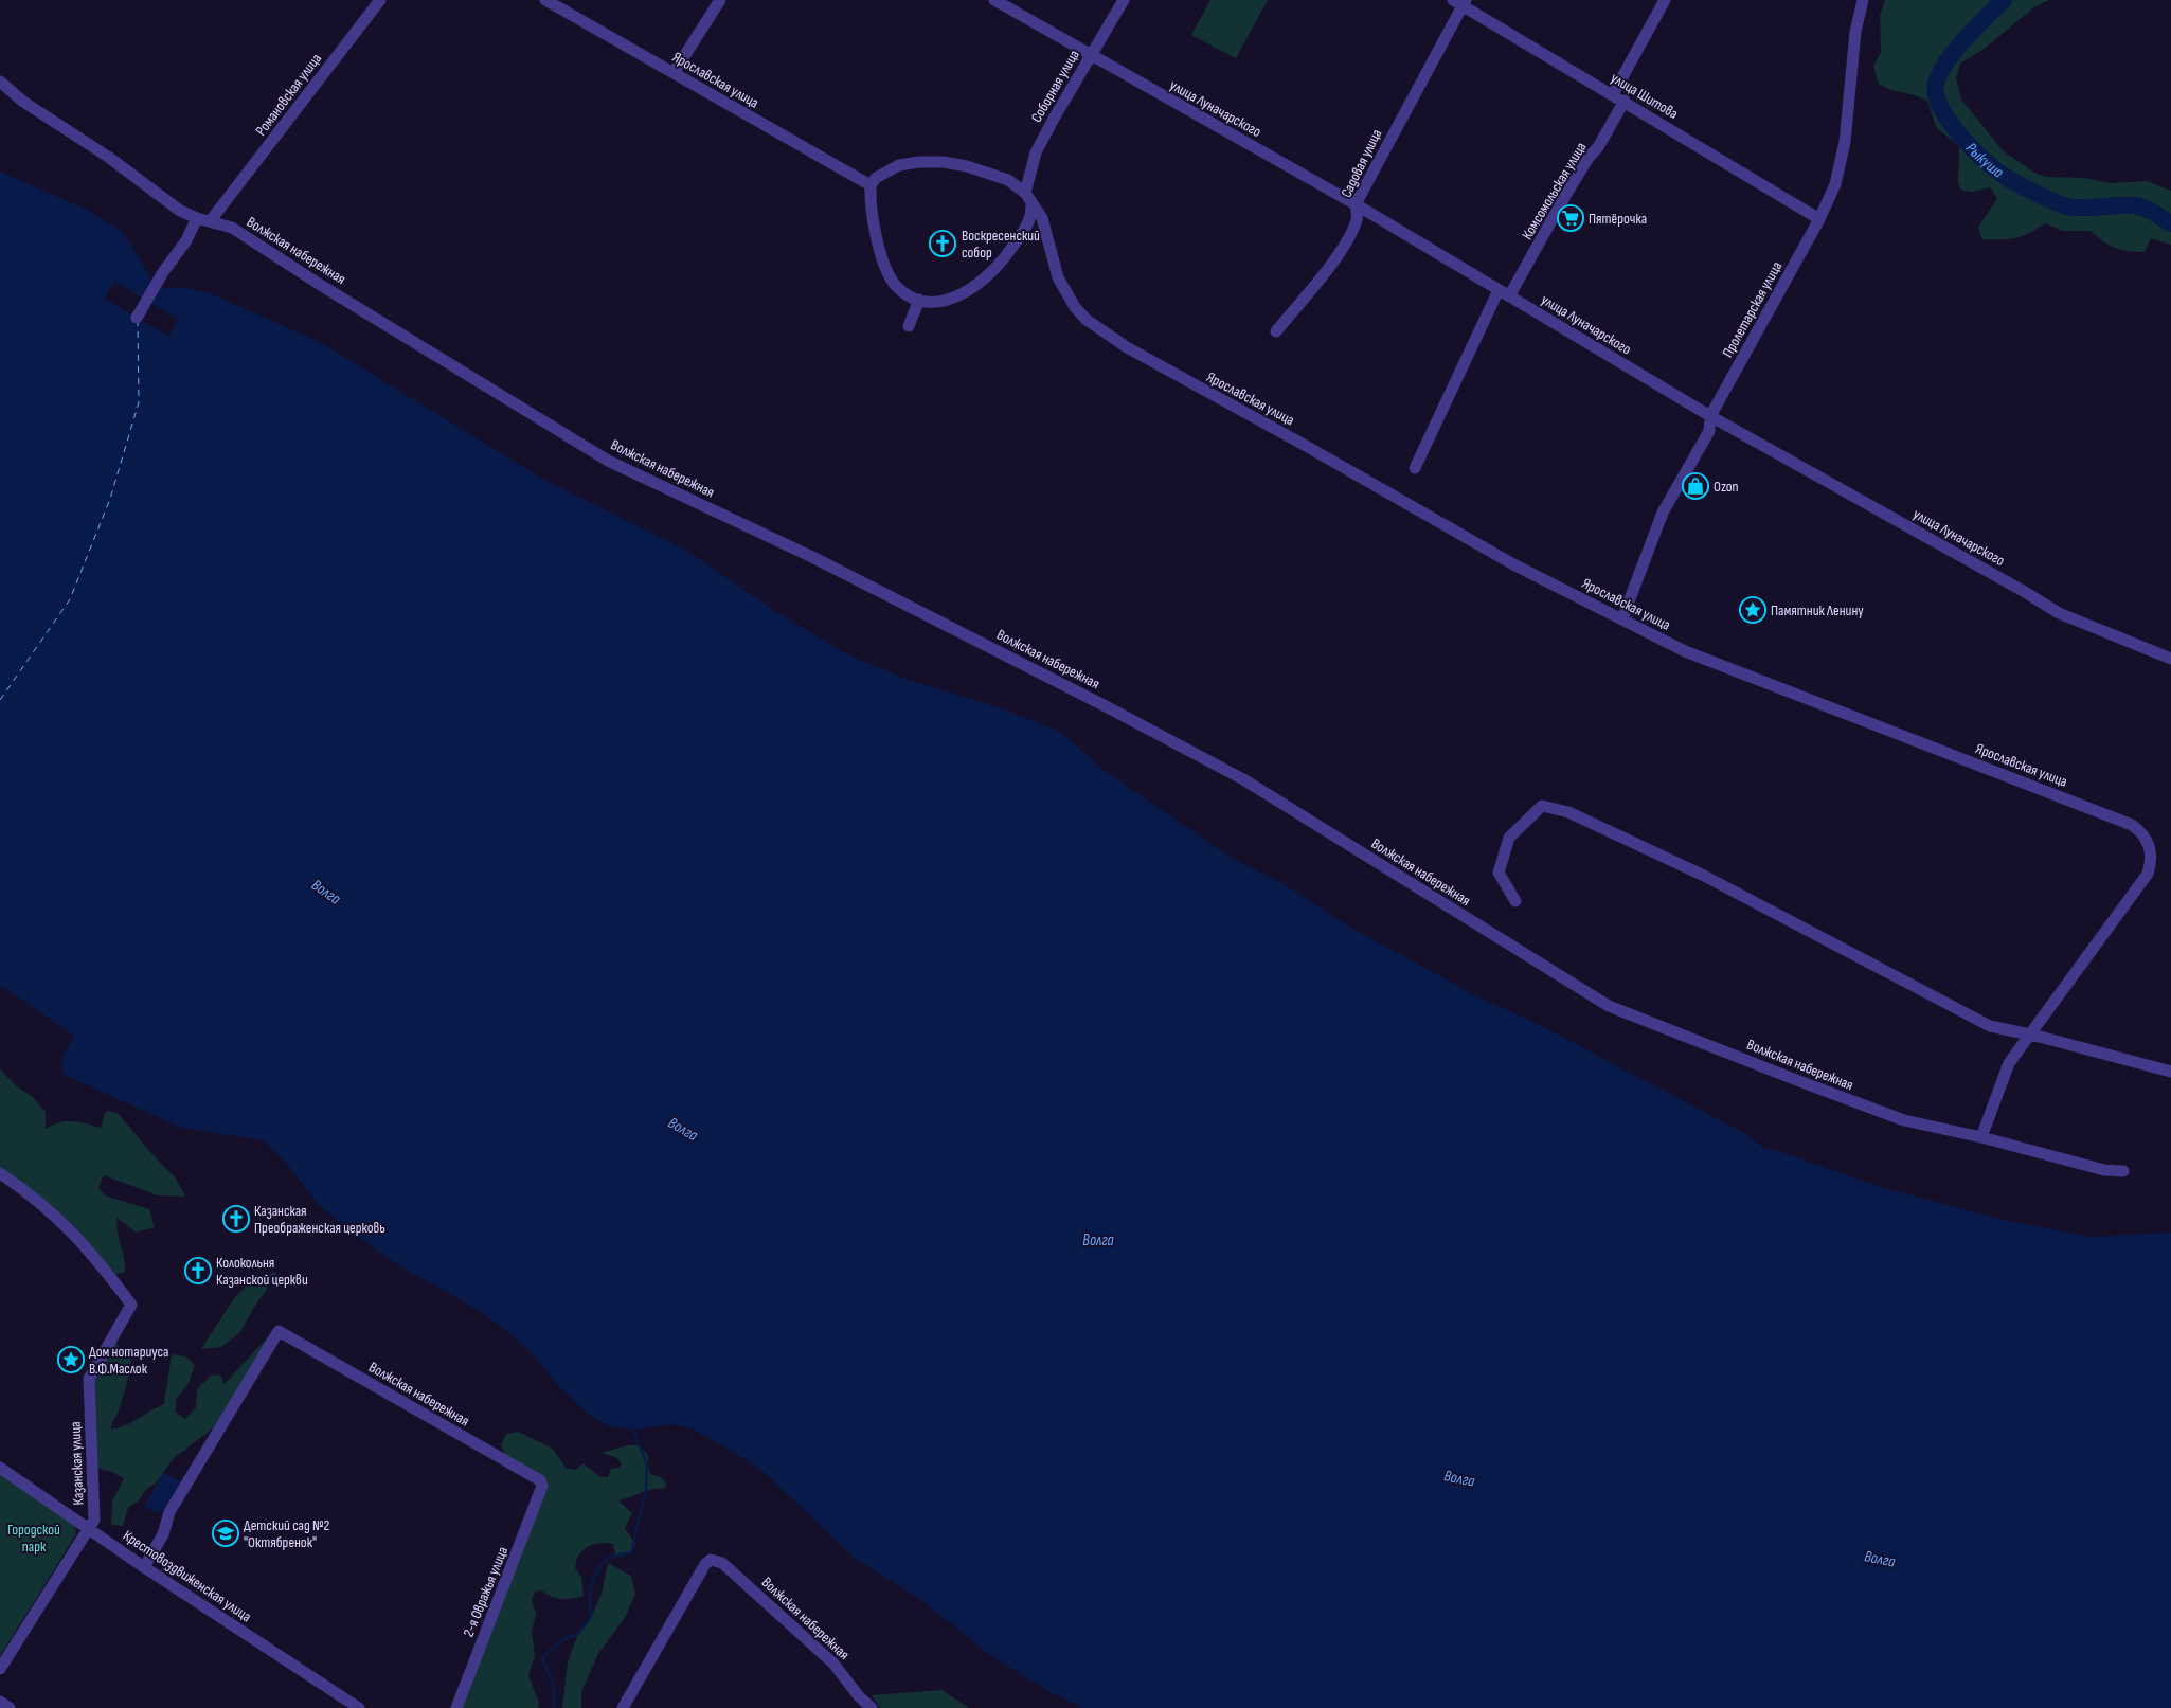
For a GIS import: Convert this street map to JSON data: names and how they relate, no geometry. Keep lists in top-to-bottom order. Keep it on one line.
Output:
{"streets":{"street":["Ярославская улица","Соборная улица","Романовская улица","улица Шитова","улица Луначарского","Садовая улица","Комсомольская улица","Волжская набережная","Пролетарская улица","Казанская улица","Крестовоздвиженская улица","2-я Овражья улица"]},"crossings":[["Ярославская улица","Соборная улица"],["Ярославская улица","Волжская набережная"],["Ярославская улица","Пролетарская улица"],["Соборная улица","улица Луначарского"],["Романовская улица","Волжская набережная"],["улица Шитова","Садовая улица"],["улица Шитова","Комсомольская улица"],["улица Шитова","Пролетарская улица"],["улица Луначарского","Садовая улица"],["улица Луначарского","Комсомольская улица"],["улица Луначарского","Пролетарская улица"],["Волжская набережная","Крестовоздвиженская улица"],["Волжская набережная","2-я Овражья улица"],["Казанская улица","Крестовоздвиженская улица"]],"water":["Рыкуша","Волга"],"parks":["Городской парк"],"places":{"supermarket":["Пятёрочка"],"church":["Воскресенский собор","Казанская Преображенская церковь","Колокольня Казанской церкви"],"shop":["Ozon"],"place":["Памятник Ленину","Дом нотариуса В.Ф.Маслок"],"school or university":["Детский сад №2 \"Октябренок\""]}}
